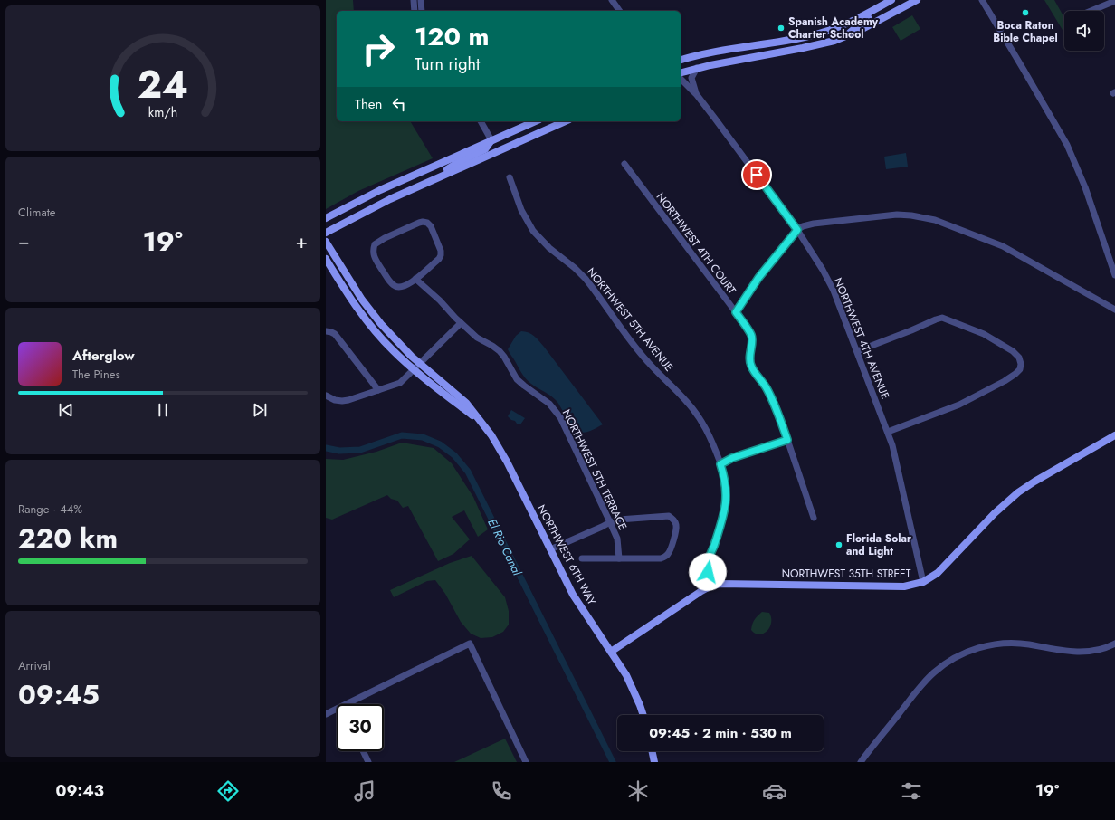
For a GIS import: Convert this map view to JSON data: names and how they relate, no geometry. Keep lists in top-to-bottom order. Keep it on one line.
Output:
{"streets":{"street":["NORTHWEST 4TH COURT","NORTHWEST 5TH AVENUE","NORTHWEST 4TH AVENUE","NORTHWEST 5TH TERRACE","NORTHWEST 6TH WAY","NORTHWEST 35TH STREET"]},"crossings":[["NORTHWEST 5TH AVENUE","NORTHWEST 35TH STREET"],["NORTHWEST 4TH AVENUE","NORTHWEST 35TH STREET"],["NORTHWEST 6TH WAY","NORTHWEST 35TH STREET"]],"water":["El Rio Canal"],"places":["Boca Raton Bible Chapel","Spanish Academy Charter School","Florida Solar and Light"],"page":{"turn":["120 m","Turn right"],"then":"Then","tile":["Climate",["Range · 44%","220 km"],["Arrival","09:45"]],"heat":["−","19°","+"],"song":["Afterglow","The Pines"],"limit":"30","trip":"09:45 · 2 min · 530 m","tabs":["09:43","19°"],"gauge":["24","km/h"]}}
